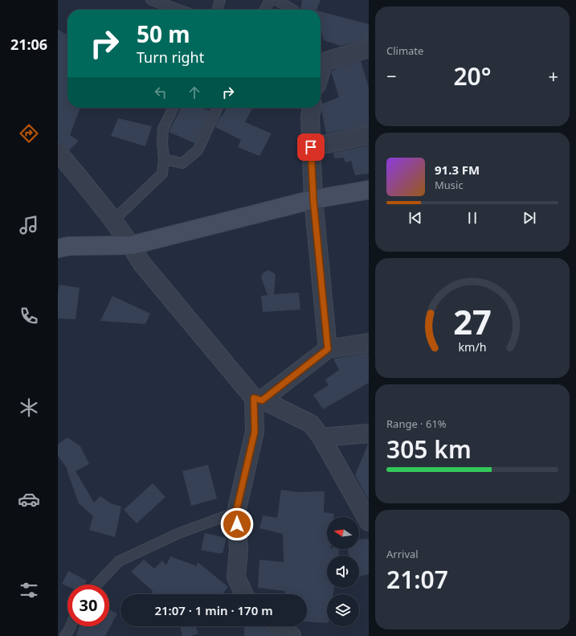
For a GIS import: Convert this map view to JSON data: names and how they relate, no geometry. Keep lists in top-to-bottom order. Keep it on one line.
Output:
{"north":"left","page":{"tabs":"21:06","tile":["Climate",["Range · 61%","305 km"],["Arrival","21:07"]],"turn":["50 m","Turn right"],"heat":["−","20°","+"],"song":["91.3 FM","Music"],"limit":"30","trip":"21:07 · 1 min · 170 m","gauge":["27","km/h"]}}
